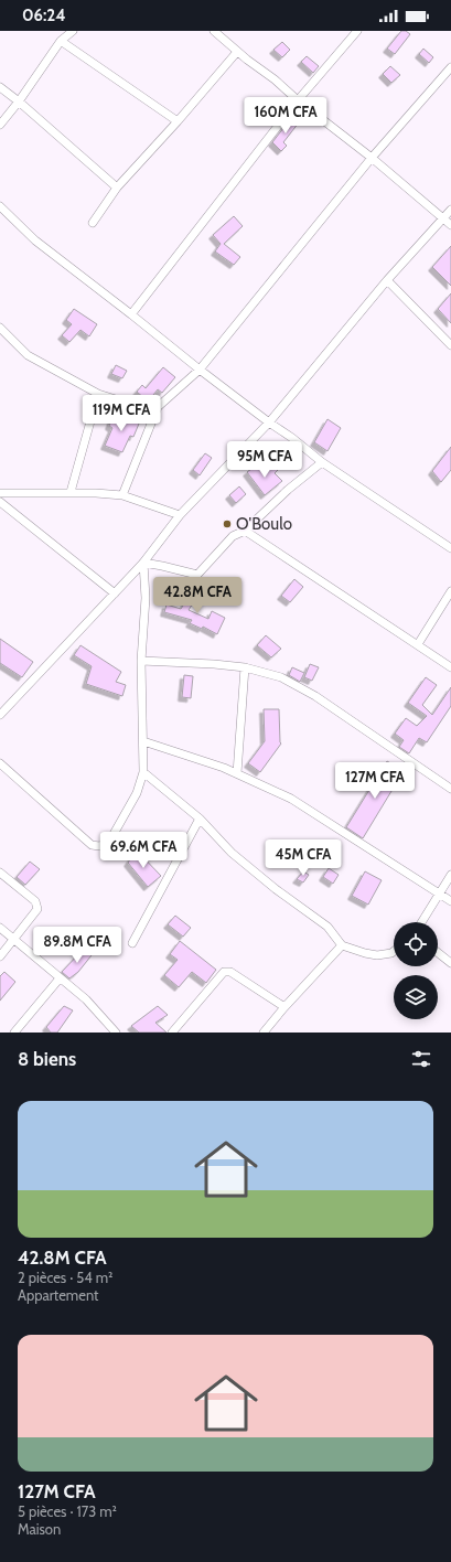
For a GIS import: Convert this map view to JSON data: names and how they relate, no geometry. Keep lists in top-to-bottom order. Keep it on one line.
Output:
{"places":["O'Boulo"],"page":{"status":"06:24","price":["160M CFA","119M CFA","95M CFA","42.8M CFA","127M CFA","69.6M CFA","45M CFA","89.8M CFA"],"heading":"8 biens","list":[{"name":"42.8M CFA","note":"2 pièces · 54 m² · Appartement"},{"name":"127M CFA","note":"5 pièces · 173 m² · Maison"}]}}
